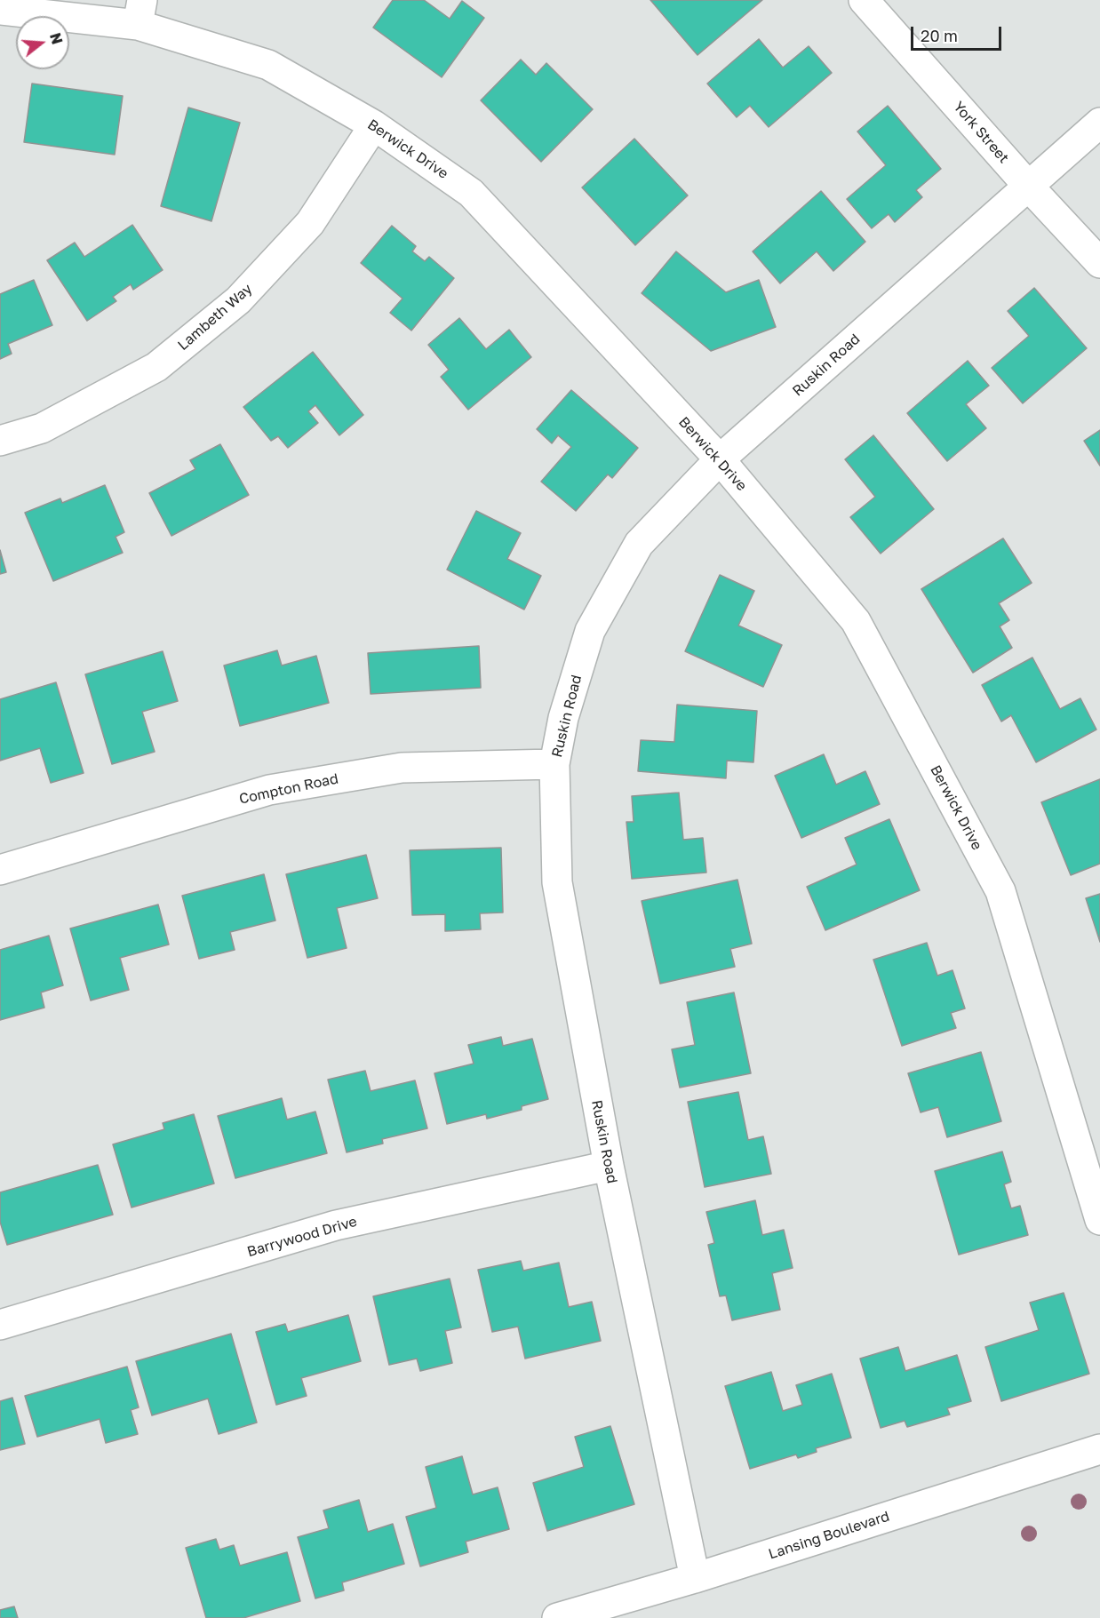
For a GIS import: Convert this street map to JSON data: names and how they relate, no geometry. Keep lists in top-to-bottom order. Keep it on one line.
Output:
{"streets":{"street":["York Street","Berwick Drive","Lambeth Way","Ruskin Road","Compton Road","Barrywood Drive","Lansing Boulevard"]},"crossings":[["York Street","Ruskin Road"],["Berwick Drive","Lambeth Way"],["Berwick Drive","Ruskin Road"],["Ruskin Road","Compton Road"],["Ruskin Road","Barrywood Drive"],["Ruskin Road","Lansing Boulevard"]],"scale_bar":"20 m","north":"right"}
